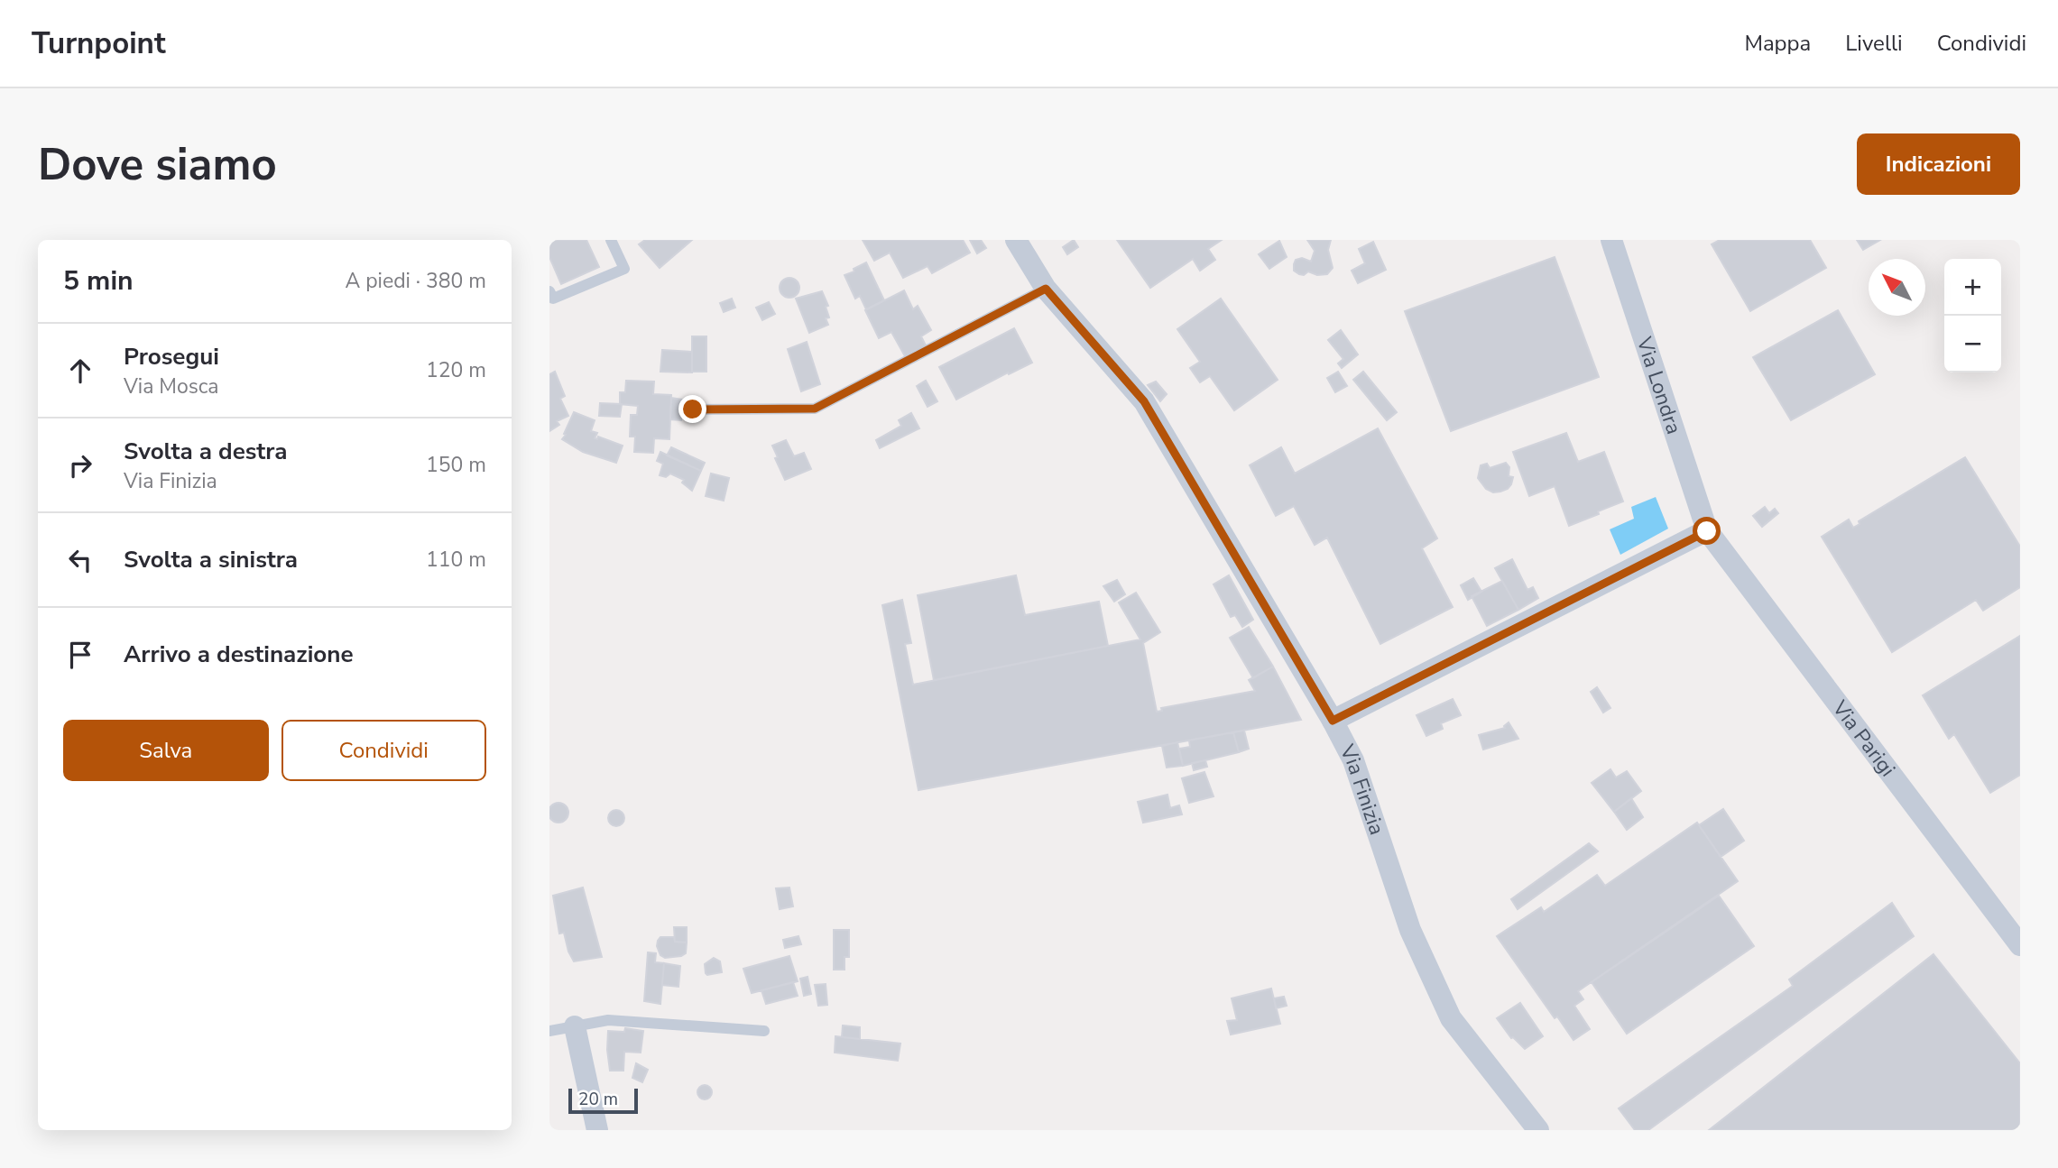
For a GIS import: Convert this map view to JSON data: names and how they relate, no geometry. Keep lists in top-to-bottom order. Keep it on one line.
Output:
{"streets":{"street":["Via Londra","Via Parigi","Via Finizia"]},"crossings":[["Via Londra","Via Parigi"]],"scale_bar":"20 m","north":"top left","page":{"header":"Turnpoint","nav":["Mappa","Livelli","Condividi"],"buttons":["Indicazioni",["Salva","Condividi"]],"title":"Dove siamo","heading":["5 min","A piedi · 380 m"],"map_buttons":["+","−"],"list":[["Prosegui","Via Mosca","120 m"],["Svolta a destra","Via Finizia","150 m"],["Svolta a sinistra","110 m"],"Arrivo a destinazione"],"scale":"20 m"}}
